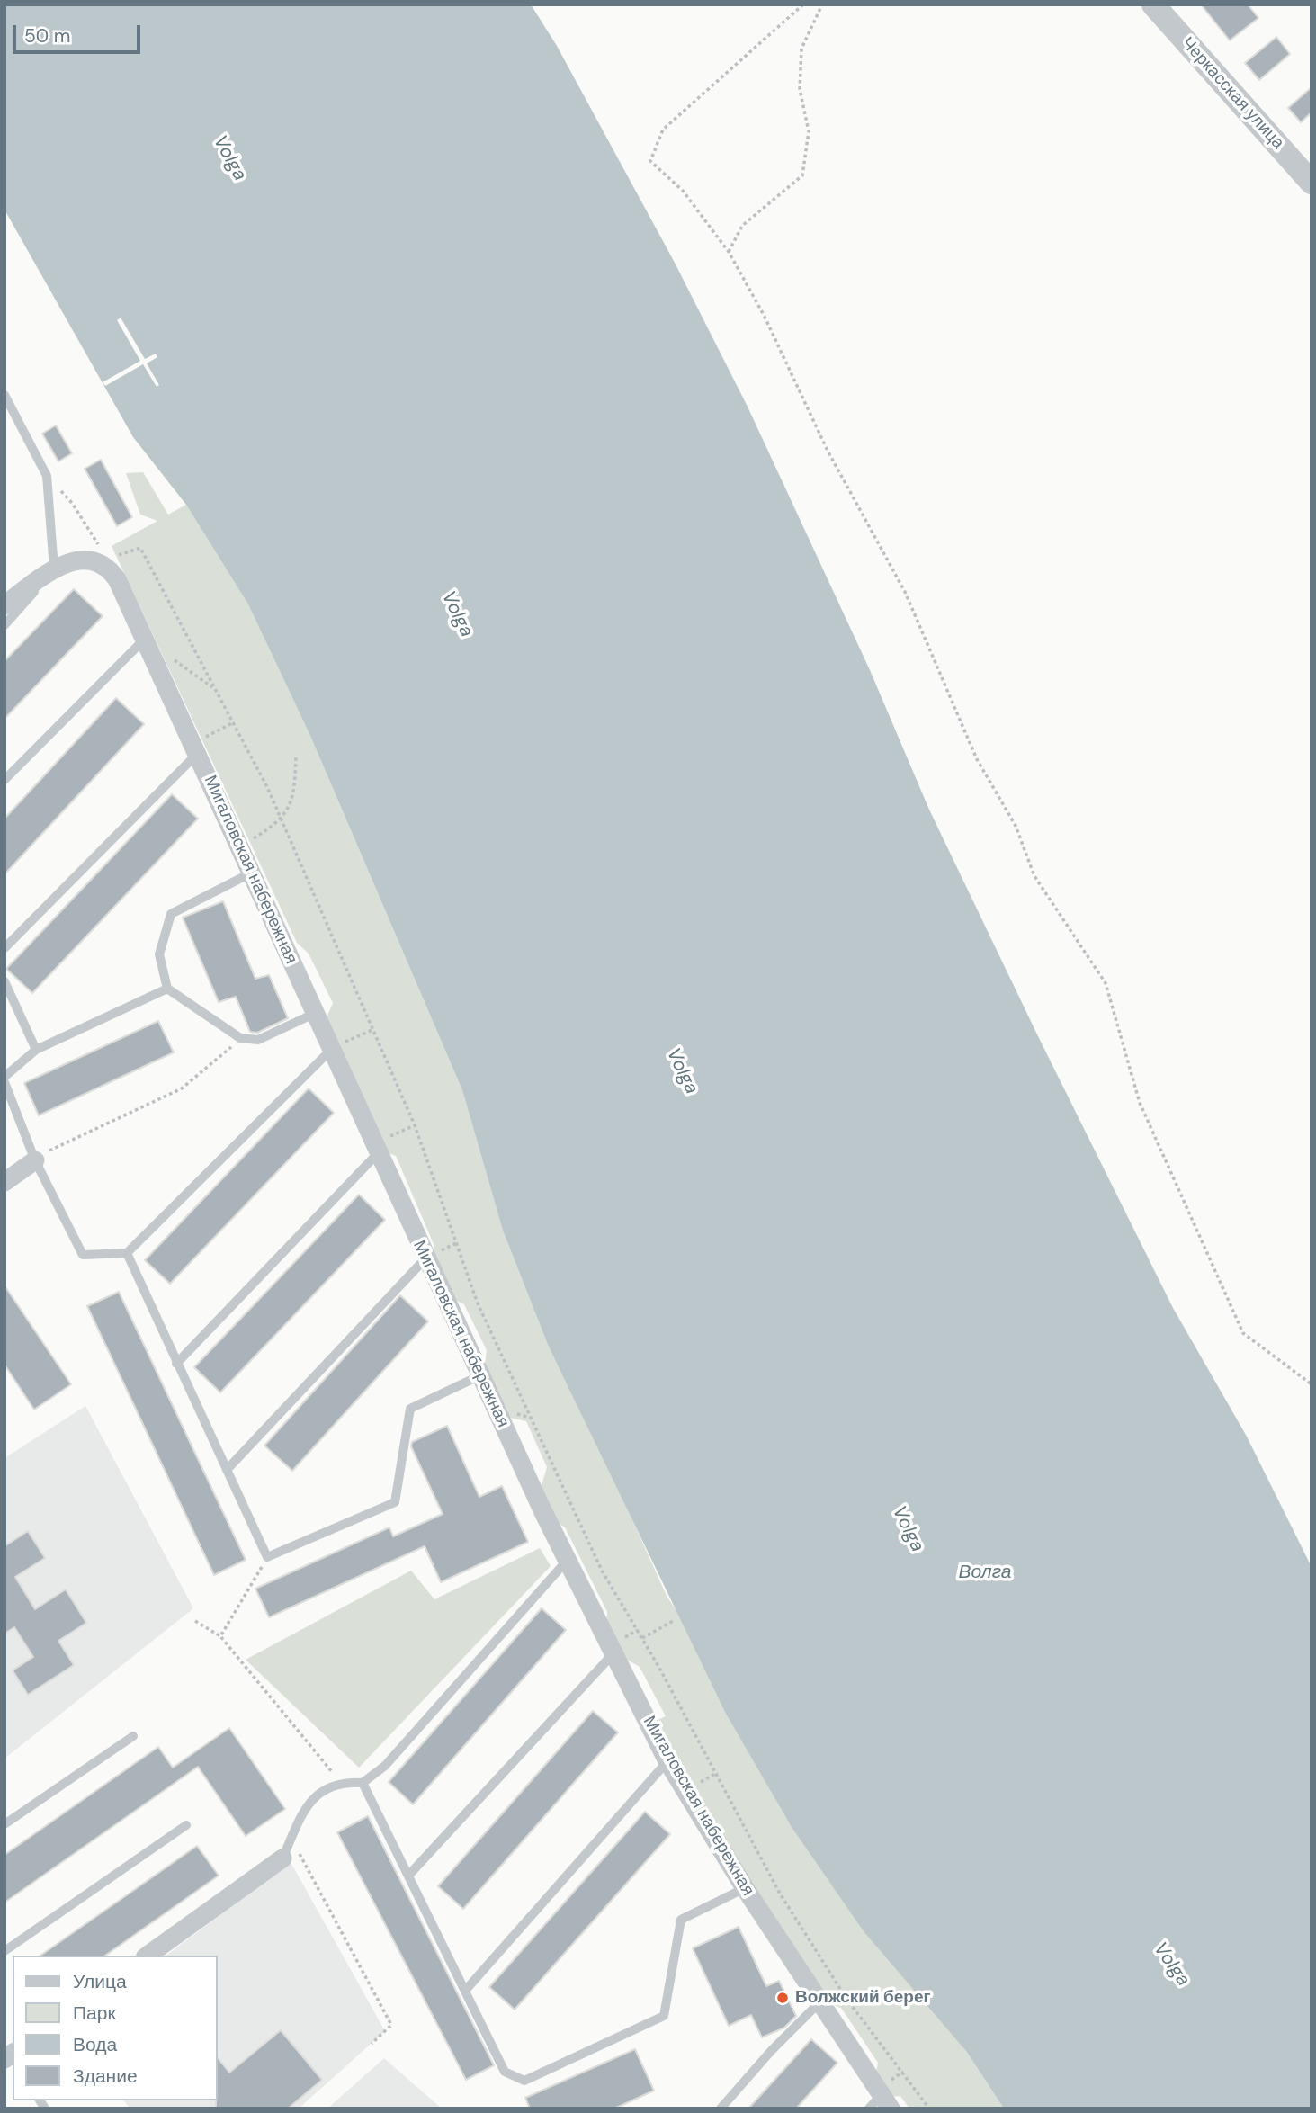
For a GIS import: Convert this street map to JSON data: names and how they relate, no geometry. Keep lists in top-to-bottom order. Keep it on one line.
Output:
{"streets":{"street":["Черкасская улица","Мигаловская набережная"]},"water":["Volga","Волга"],"places":["Волжский берег"],"legend":["Улица","Парк","Вода","Здание"],"scale_bar":"50 m"}
